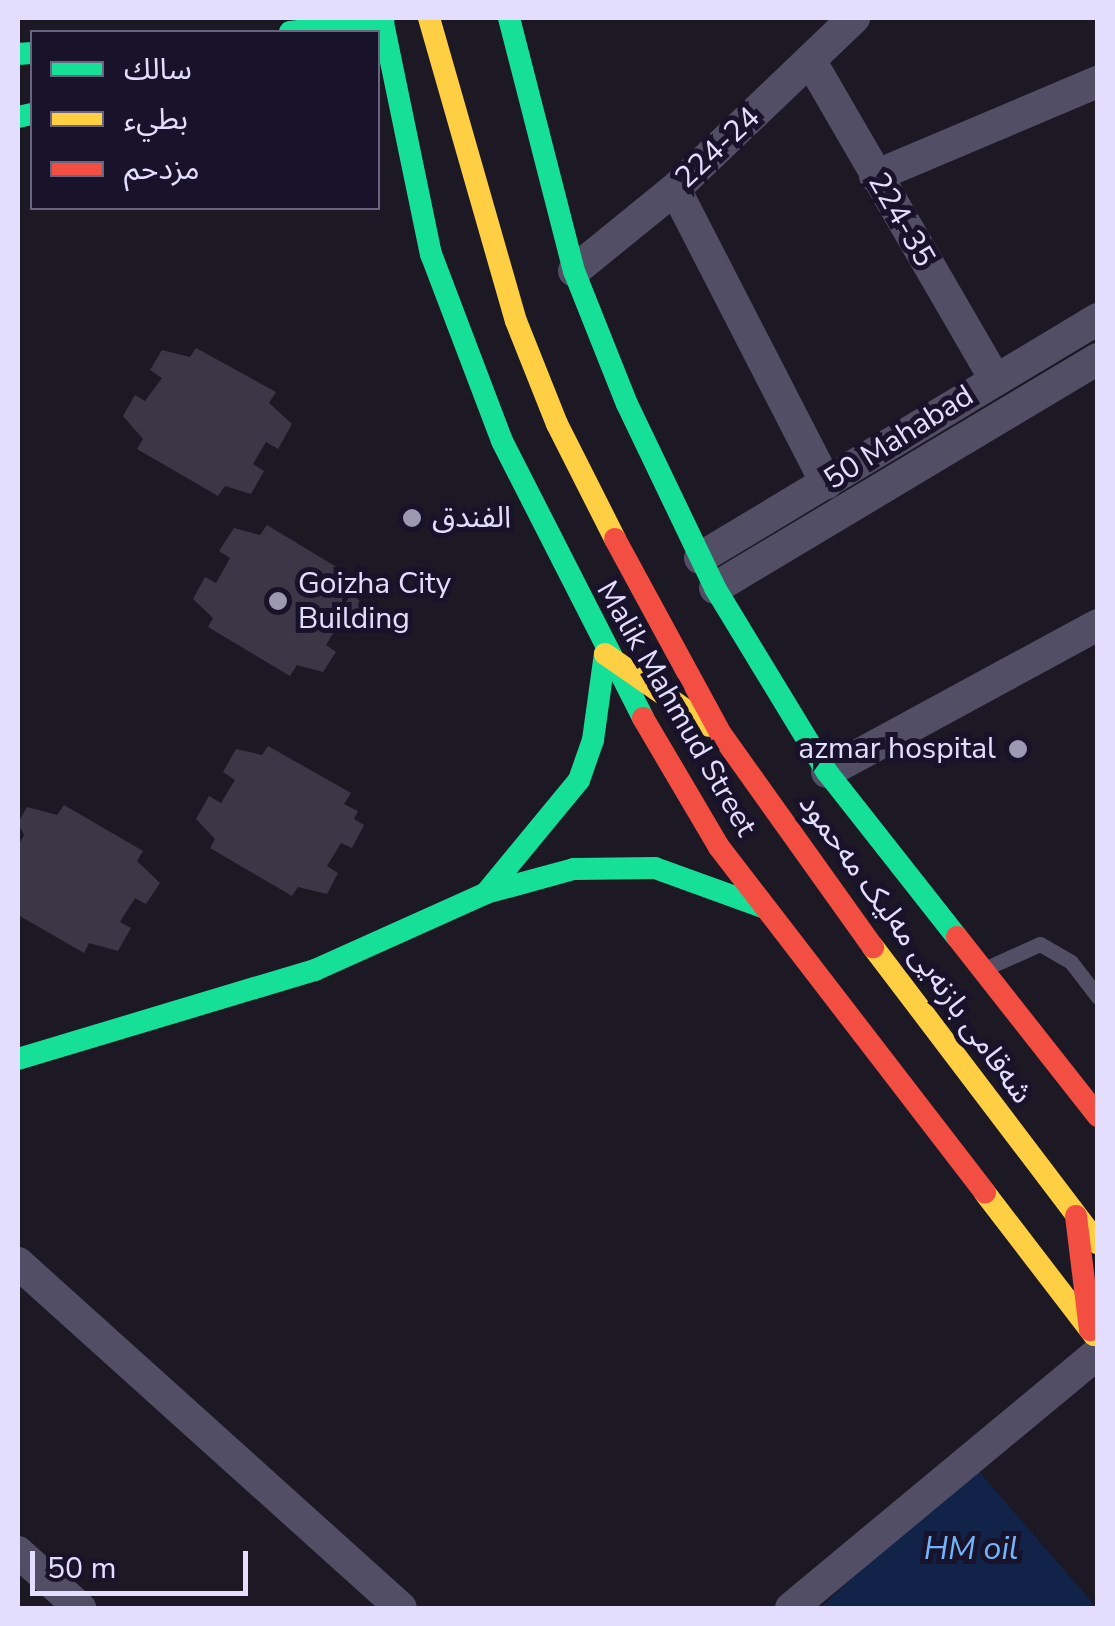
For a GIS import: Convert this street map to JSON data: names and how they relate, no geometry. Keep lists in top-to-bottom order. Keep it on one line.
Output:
{"streets":{"main road":["Malik Mahmud Street","شەقامی بازنەیی مەلیک مەحمود"],"street":["224-24","224-35","50 Mahabad"]},"crossings":[["224-24","224-35"],["224-24","شەقامی بازنەیی مەلیک مەحمود"],["224-35","50 Mahabad"],["50 Mahabad","شەقامی بازنەیی مەلیک مەحمود"]],"water":["HM oil"],"places":["الفندق","Goizha City Building","azmar hospital"],"legend":["سالك","بطيء","مزدحم"],"scale_bar":"50 m"}
